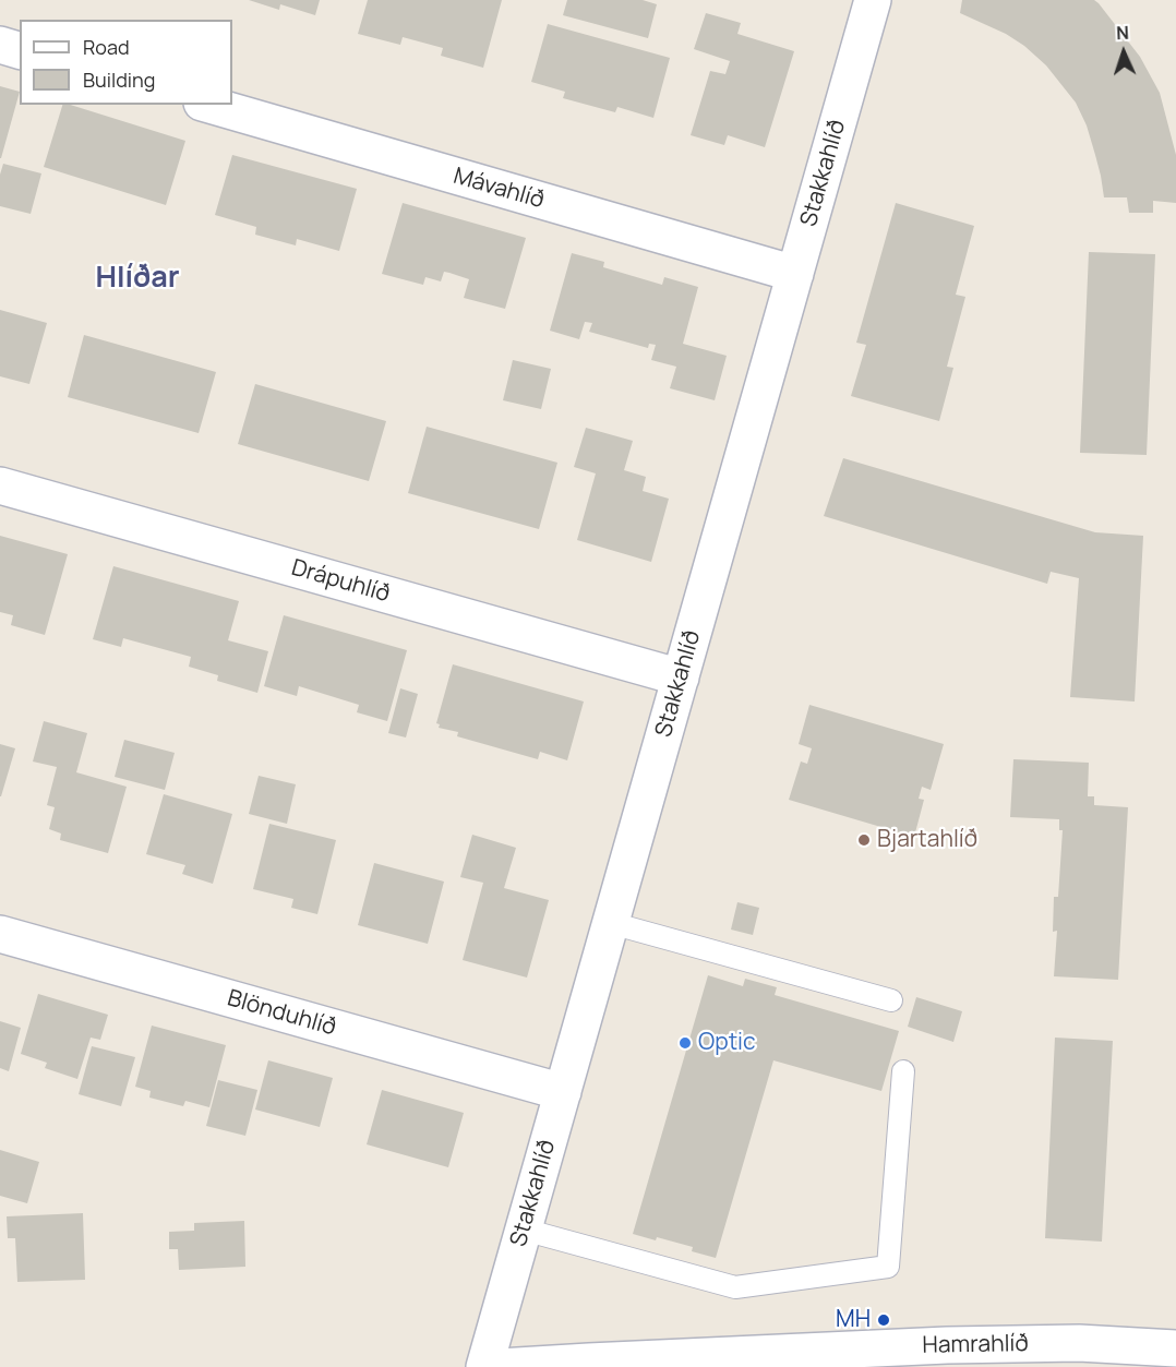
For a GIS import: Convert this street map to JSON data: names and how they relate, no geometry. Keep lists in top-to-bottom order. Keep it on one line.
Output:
{"streets":{"street":["Stakkahlíð","Mávahlíð","Drápuhlíð","Blönduhlíð","Hamrahlíð"]},"crossings":[["Stakkahlíð","Mávahlíð"],["Stakkahlíð","Drápuhlíð"],["Stakkahlíð","Blönduhlíð"]],"districts":["Hlíðar"],"places":["Bjartahlíð","Optic","MH"],"legend":["Road","Building"],"north":"top"}
